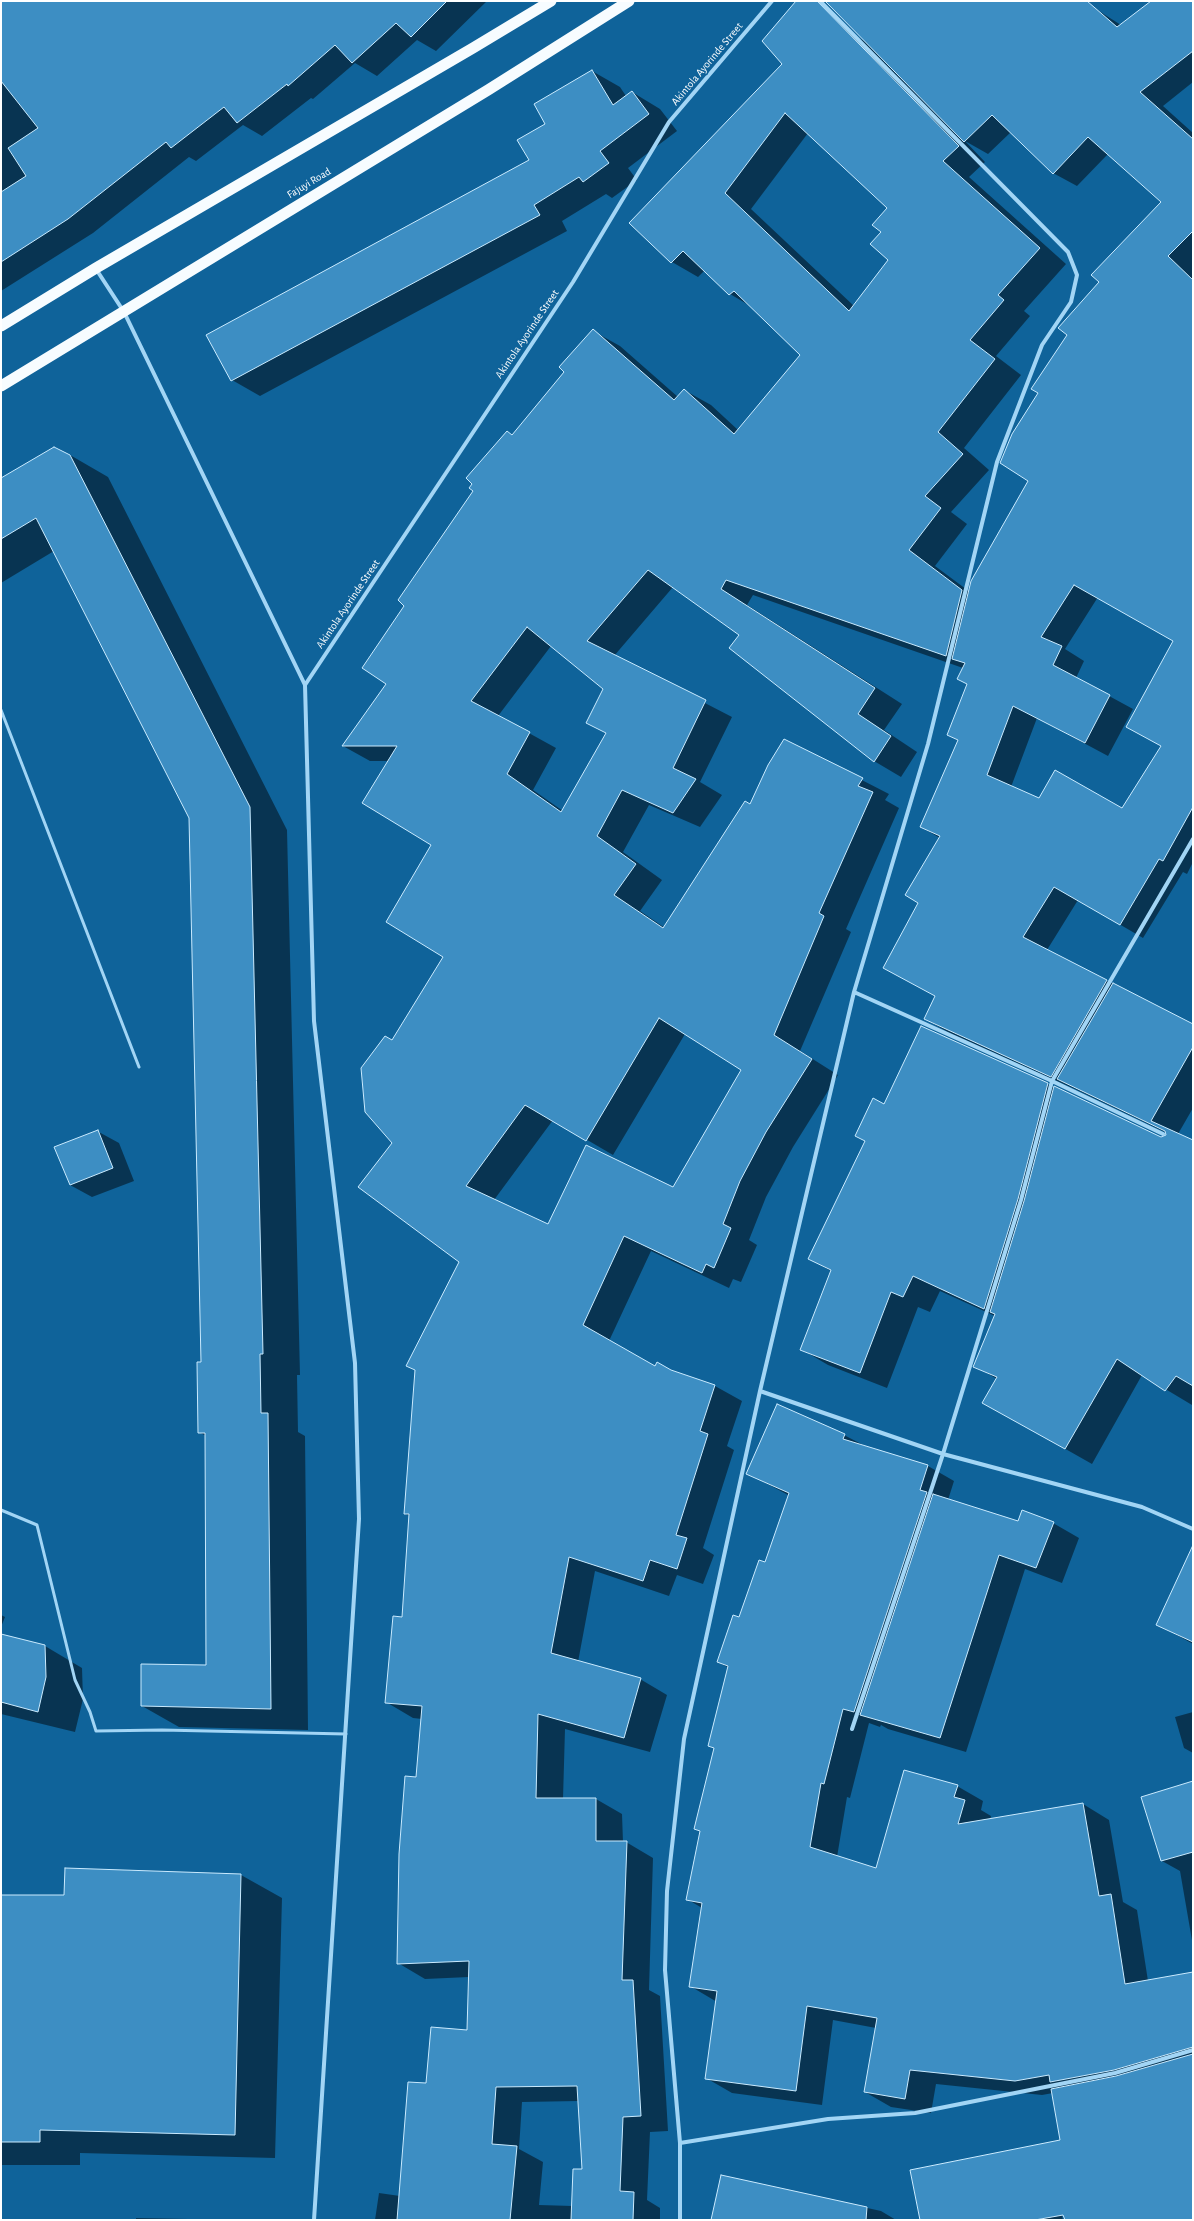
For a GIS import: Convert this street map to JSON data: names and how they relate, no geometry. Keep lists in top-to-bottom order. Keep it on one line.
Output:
{"streets":{"highway":["Fajuyi Road"],"street":["Akintola Ayorinde Street"]}}
